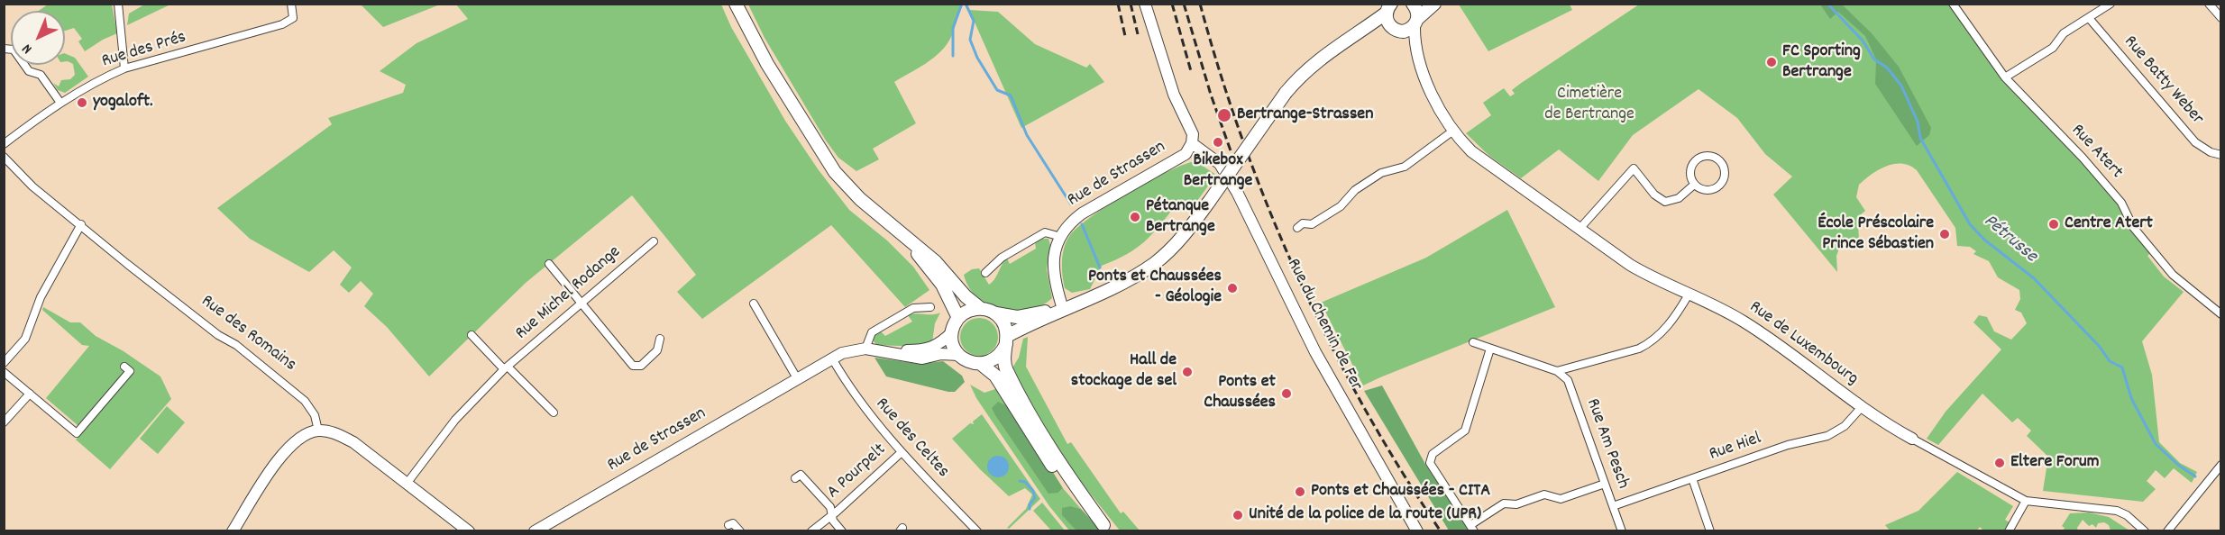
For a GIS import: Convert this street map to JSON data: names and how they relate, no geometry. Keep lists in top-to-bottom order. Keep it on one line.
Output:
{"streets":{"street":["Rue des Prés","Rue Batty Weber","Rue Atert","Rue de Strassen","Rue Michel Rodange","Rue du Chemin de Fer","Rue des Romains","Rue de Luxembourg","Rue des Celtes","Rue Am Pesch","Rue Hiel","A Pourpelt"]},"crossings":[["Rue de Strassen","Rue du Chemin de Fer"],["Rue de Strassen","Rue des Celtes"],["Rue de Luxembourg","Rue Hiel"],["Rue des Celtes","A Pourpelt"],["Rue Am Pesch","Rue Hiel"]],"water":["Pétrusse"],"parks":["Cimetière de Bertrange"],"places":["FC Sporting Bertrange","yogaloft.","Bertrange-Strassen","Bikebox Bertrange","Pétanque Bertrange","Centre Atert","École Préscolaire Prince Sébastien","Ponts et Chaussées - Géologie","Hall de stockage de sel","Ponts et Chaussées","Eltere Forum","Ponts et Chaussées - CITA","Unité de la police de la route (UPR)"],"north":"bottom left"}
